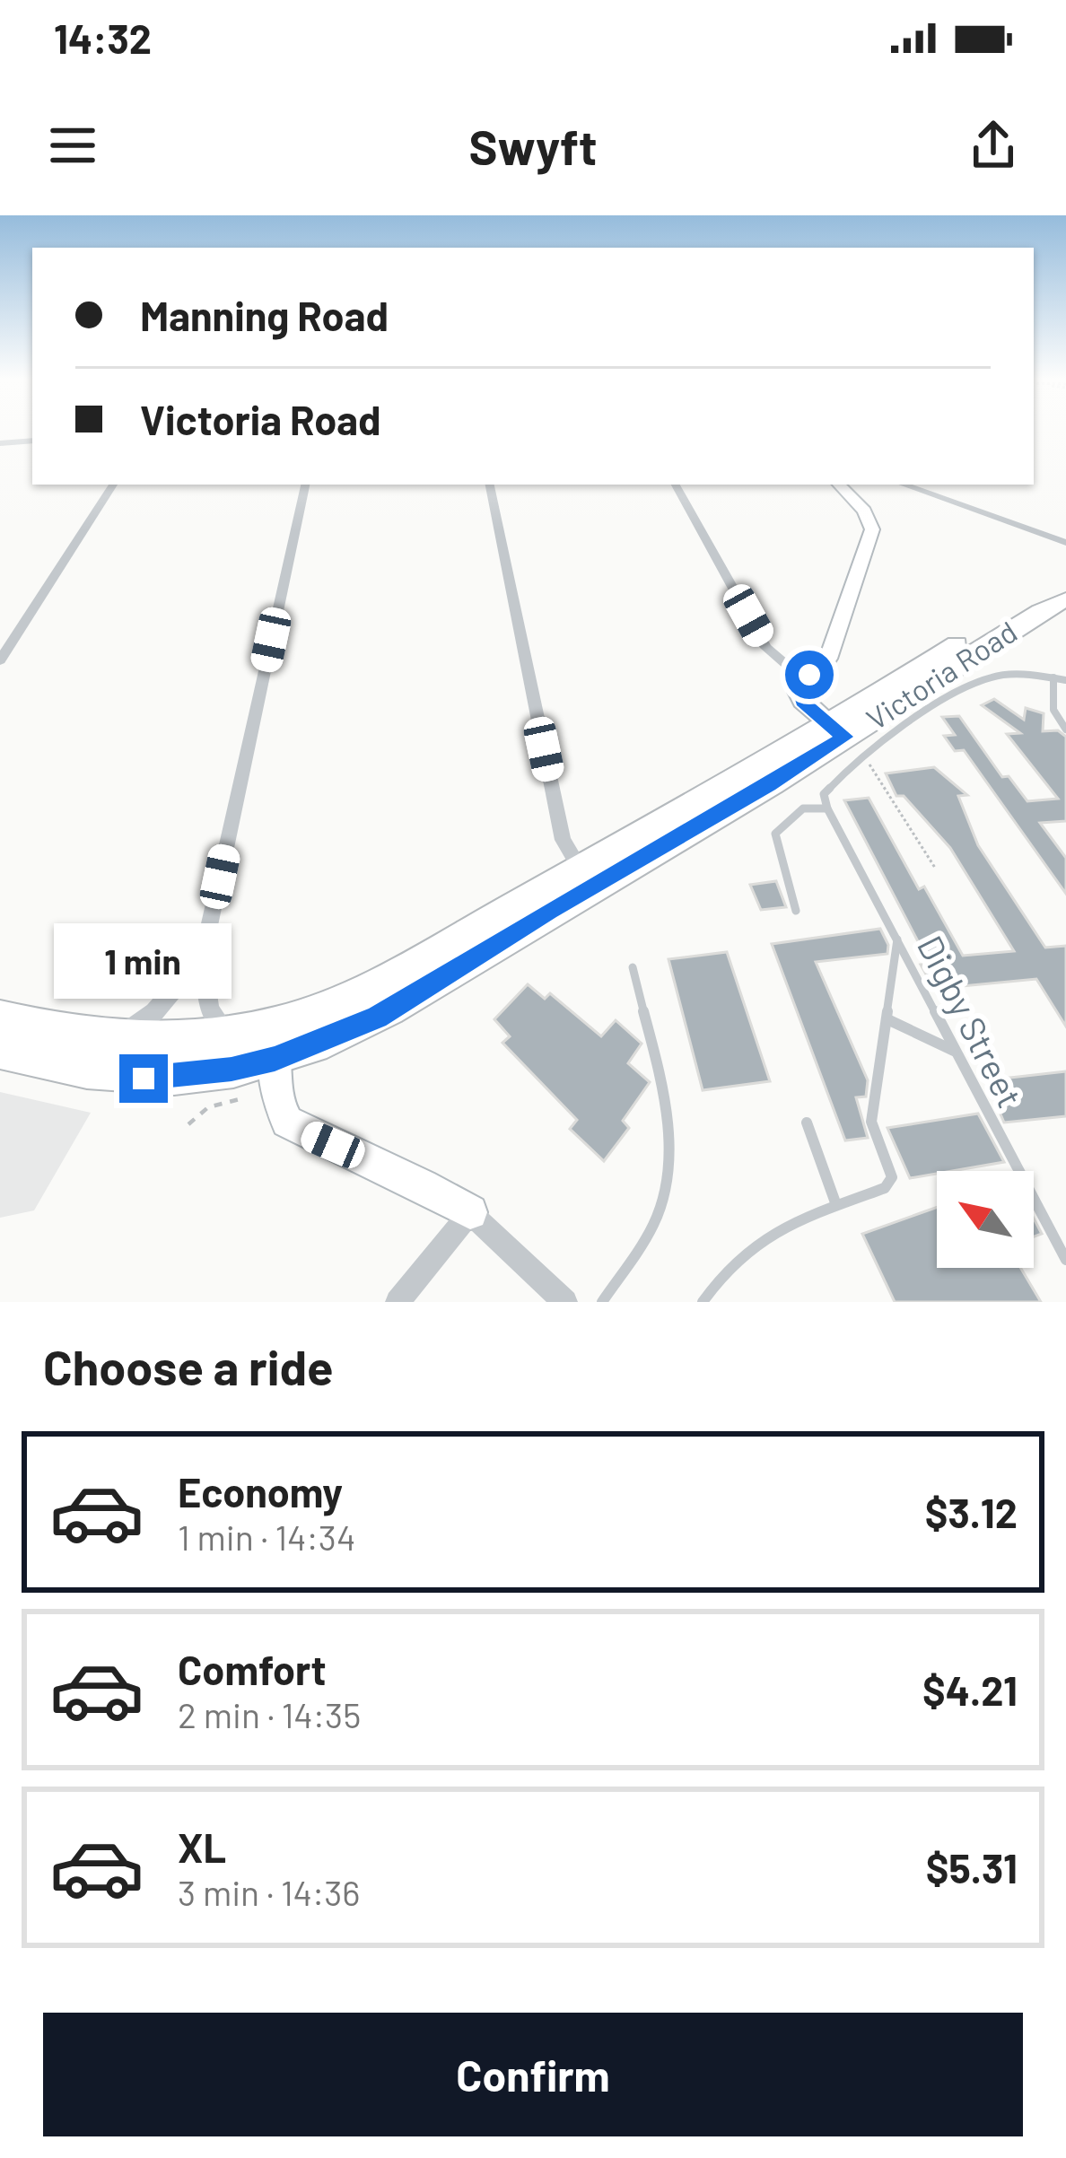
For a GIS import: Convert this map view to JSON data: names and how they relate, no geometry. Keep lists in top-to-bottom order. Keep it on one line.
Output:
{"streets":{"highway":["Victoria Road"],"lane":["Digby Street"]},"north":"top left","page":{"status":"14:32","header":"Swyft","banner":["Manning Road","Victoria Road"],"bubble":"1 min","heading":"Choose a ride","list":[{"name":"Economy","note":"1 min · 14:34","value":"$3.12"},{"name":"Comfort","note":"2 min · 14:35","value":"$4.21"},{"name":"XL","note":"3 min · 14:36","value":"$5.31"}],"buttons":"Confirm"}}
